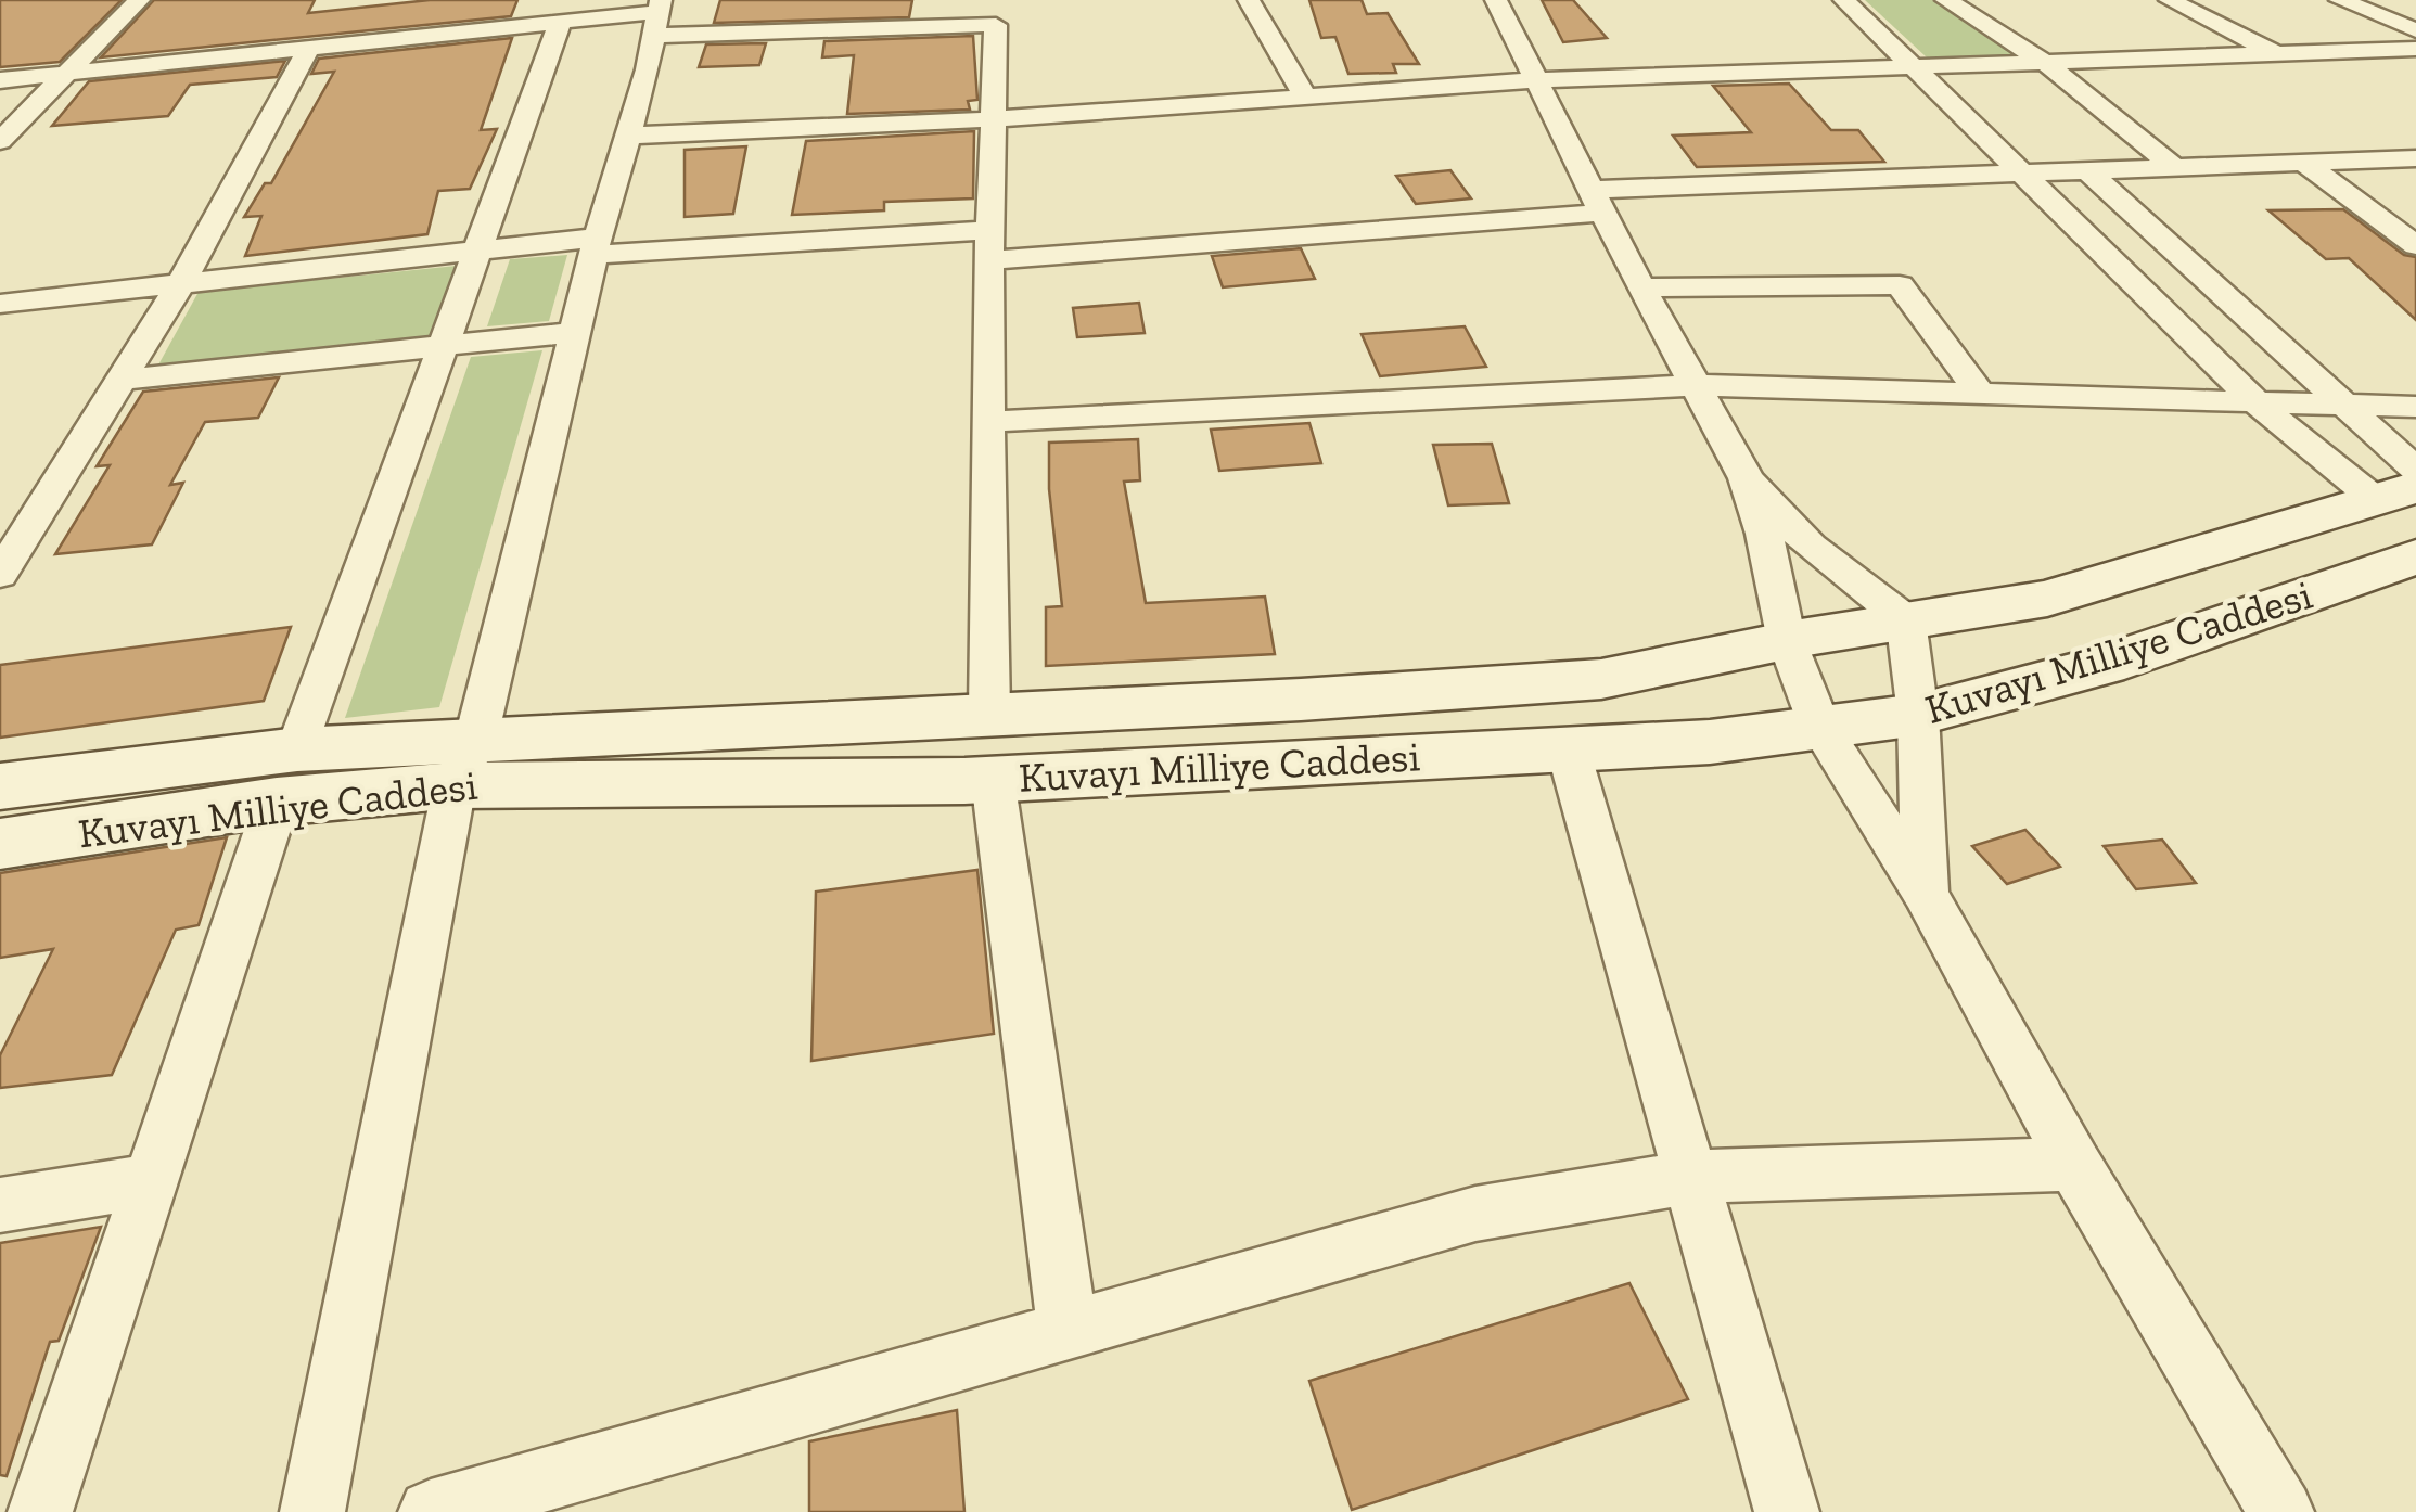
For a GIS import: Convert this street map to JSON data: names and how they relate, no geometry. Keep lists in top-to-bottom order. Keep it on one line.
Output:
{"streets":{"main road":["Kuvayı Milliye Caddesi"]}}
